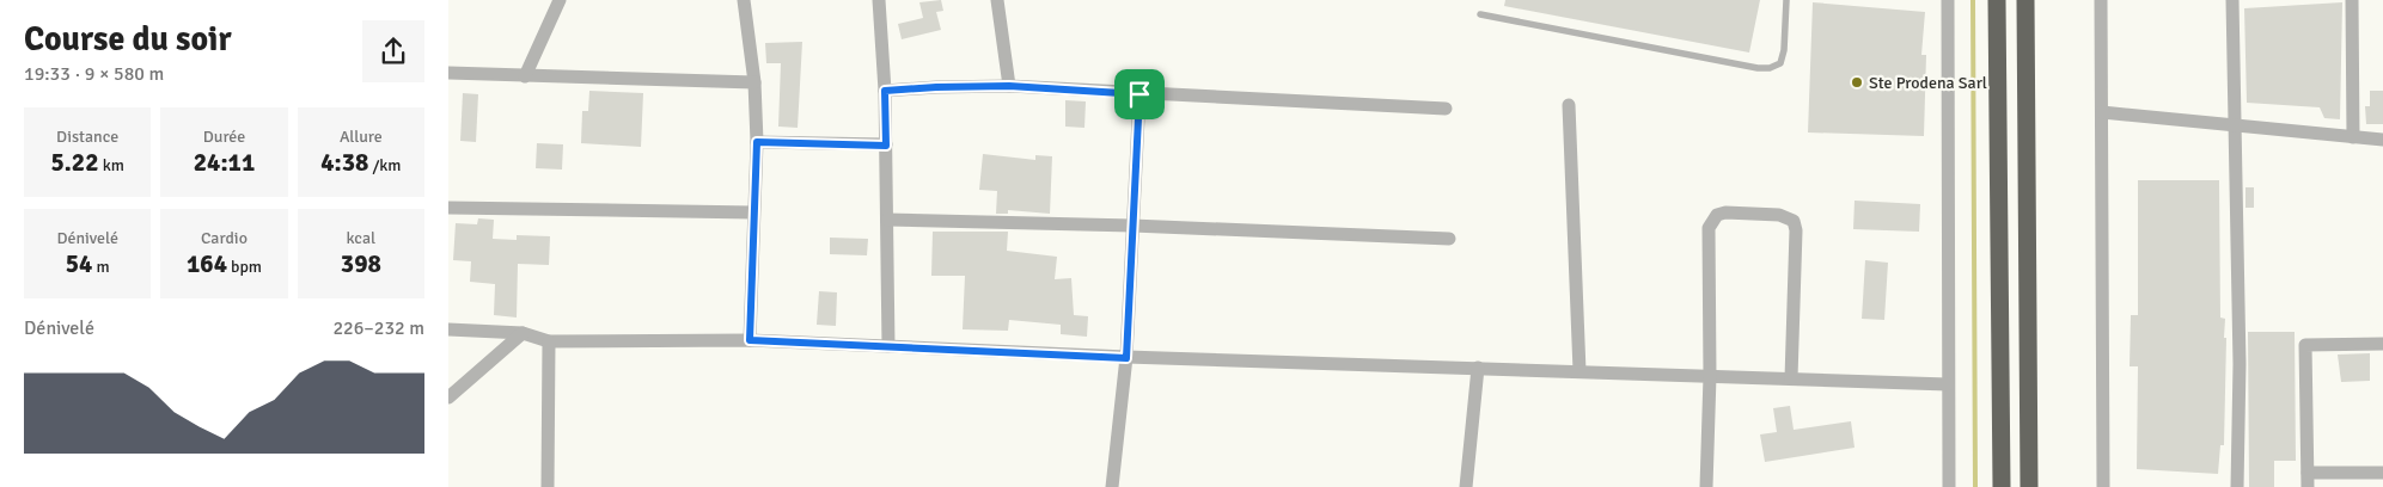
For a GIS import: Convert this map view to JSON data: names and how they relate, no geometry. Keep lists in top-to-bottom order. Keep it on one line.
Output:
{"places":["Ste Prodena Sarl"],"page":{"heading":["Course du soir","19:33 · 9 × 580 m"],"stats":[["Distance","5.22 km"],["Durée","24:11"],["Allure","4:38 /km"],["Dénivelé","54 m"],["Cardio","164 bpm"],["kcal","398"]],"chart":["Dénivelé","226–232 m"]}}
